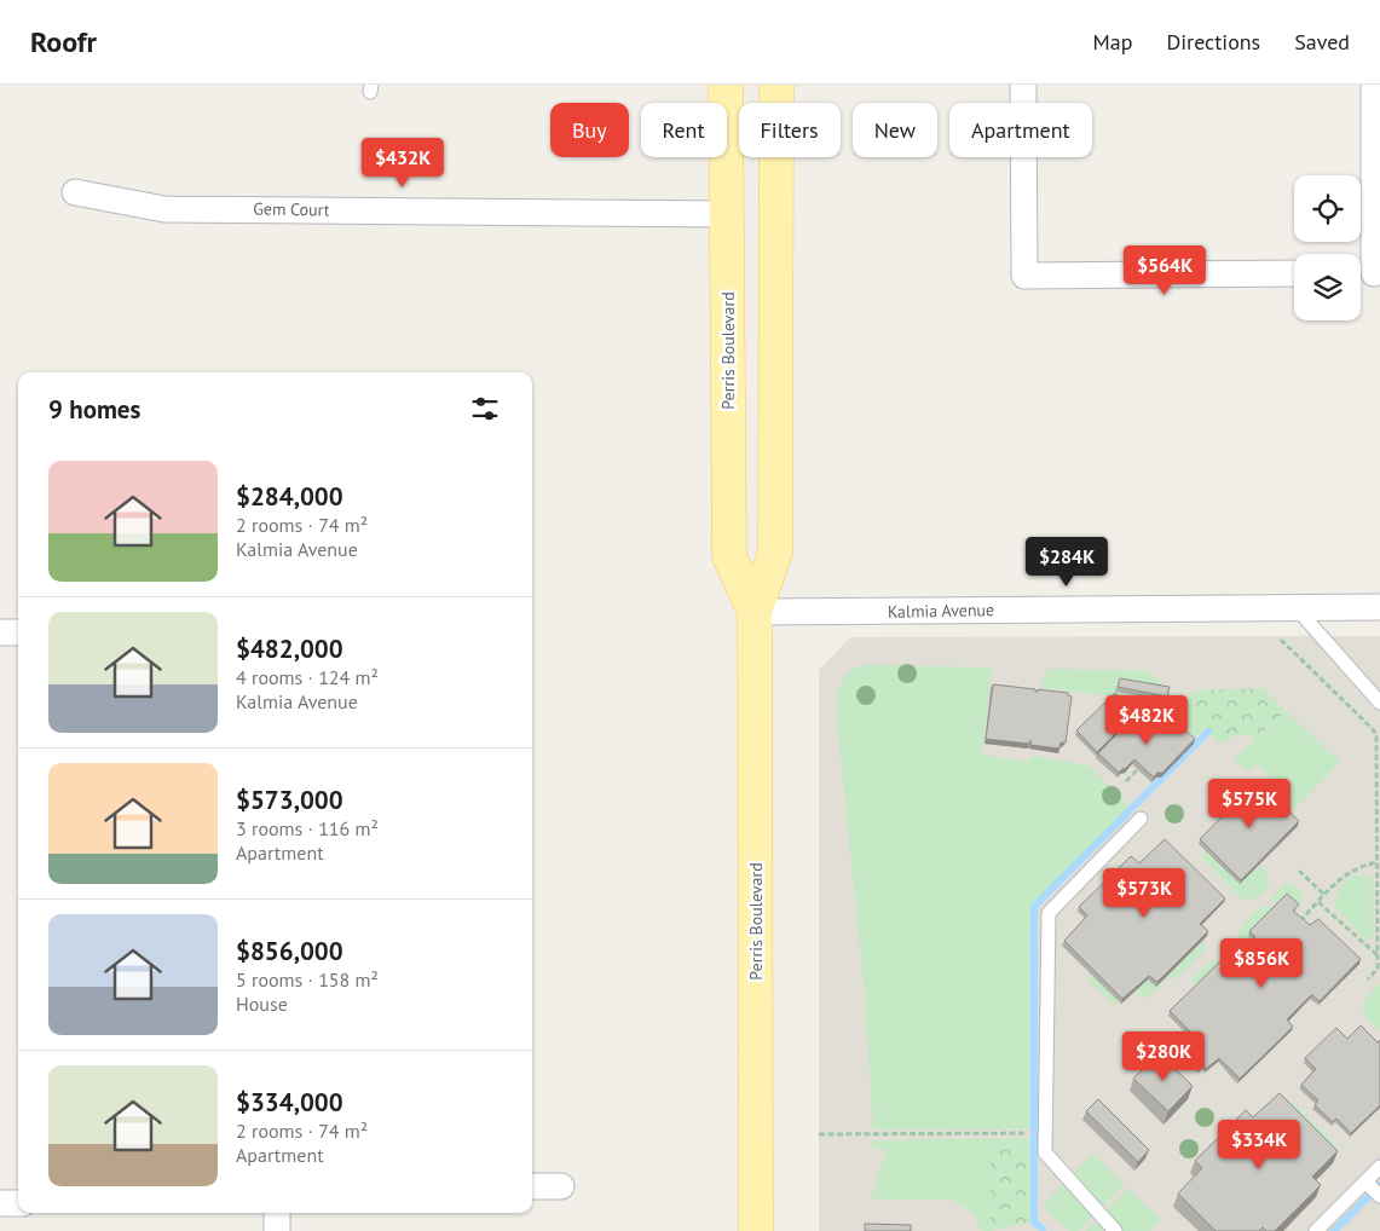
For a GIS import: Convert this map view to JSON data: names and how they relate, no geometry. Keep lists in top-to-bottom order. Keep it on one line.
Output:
{"streets":{"main road":["Perris Boulevard"],"street":["Gem Court","Kalmia Avenue"]},"crossings":[["Gem Court","Perris Boulevard"],["Perris Boulevard","Kalmia Avenue"]],"page":{"header":"Roofr","nav":["Map","Directions","Saved"],"chip":["Buy","Rent","Filters","New","Apartment"],"price":["$432K","$564K","$284K","$482K","$575K","$573K","$856K","$280K","$334K"],"heading":"9 homes","list":[{"name":"$284,000","note":"2 rooms · 74 m² · Kalmia Avenue"},{"name":"$482,000","note":"4 rooms · 124 m² · Kalmia Avenue"},{"name":"$573,000","note":"3 rooms · 116 m² · Apartment"},{"name":"$856,000","note":"5 rooms · 158 m² · House"},{"name":"$334,000","note":"2 rooms · 74 m² · Apartment"}]}}
